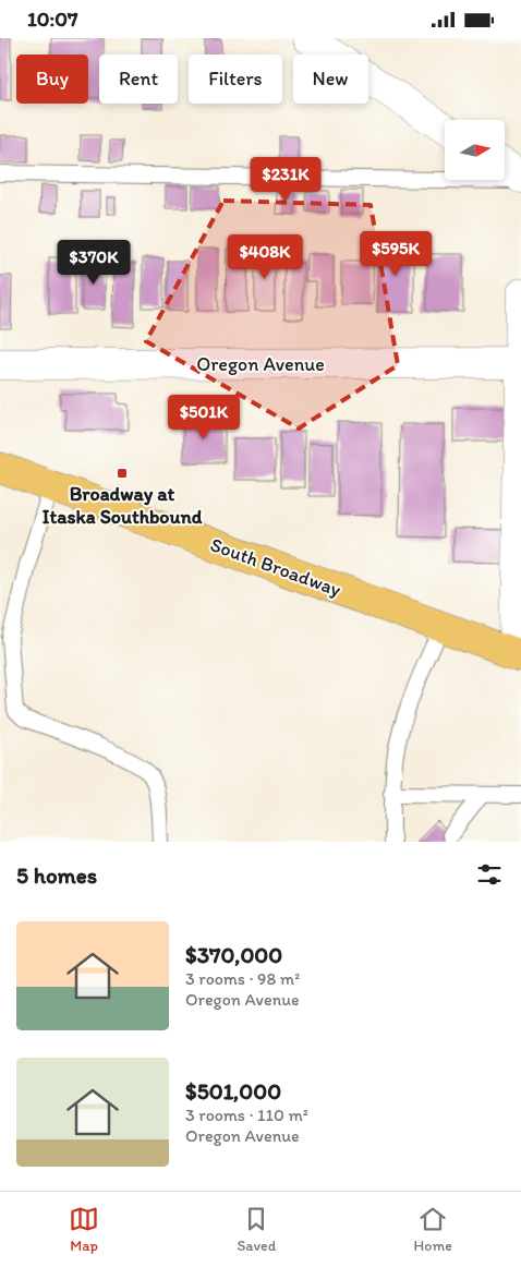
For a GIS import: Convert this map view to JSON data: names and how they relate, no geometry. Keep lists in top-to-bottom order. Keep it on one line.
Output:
{"streets":{"main road":["South Broadway"],"street":["Oregon Avenue"]},"places":{"transit":["Broadway at Itaska Southbound"]},"north":"right","page":{"status":"10:07","chip":["Buy","Rent","Filters","New"],"price":["$231K","$595K","$408K","$370K","$501K"],"heading":"5 homes","list":[{"name":"$370,000","note":"3 rooms · 98 m² · Oregon Avenue"},{"name":"$501,000","note":"3 rooms · 110 m² · Oregon Avenue"}],"tabs":["Map","Saved","Home"]}}
